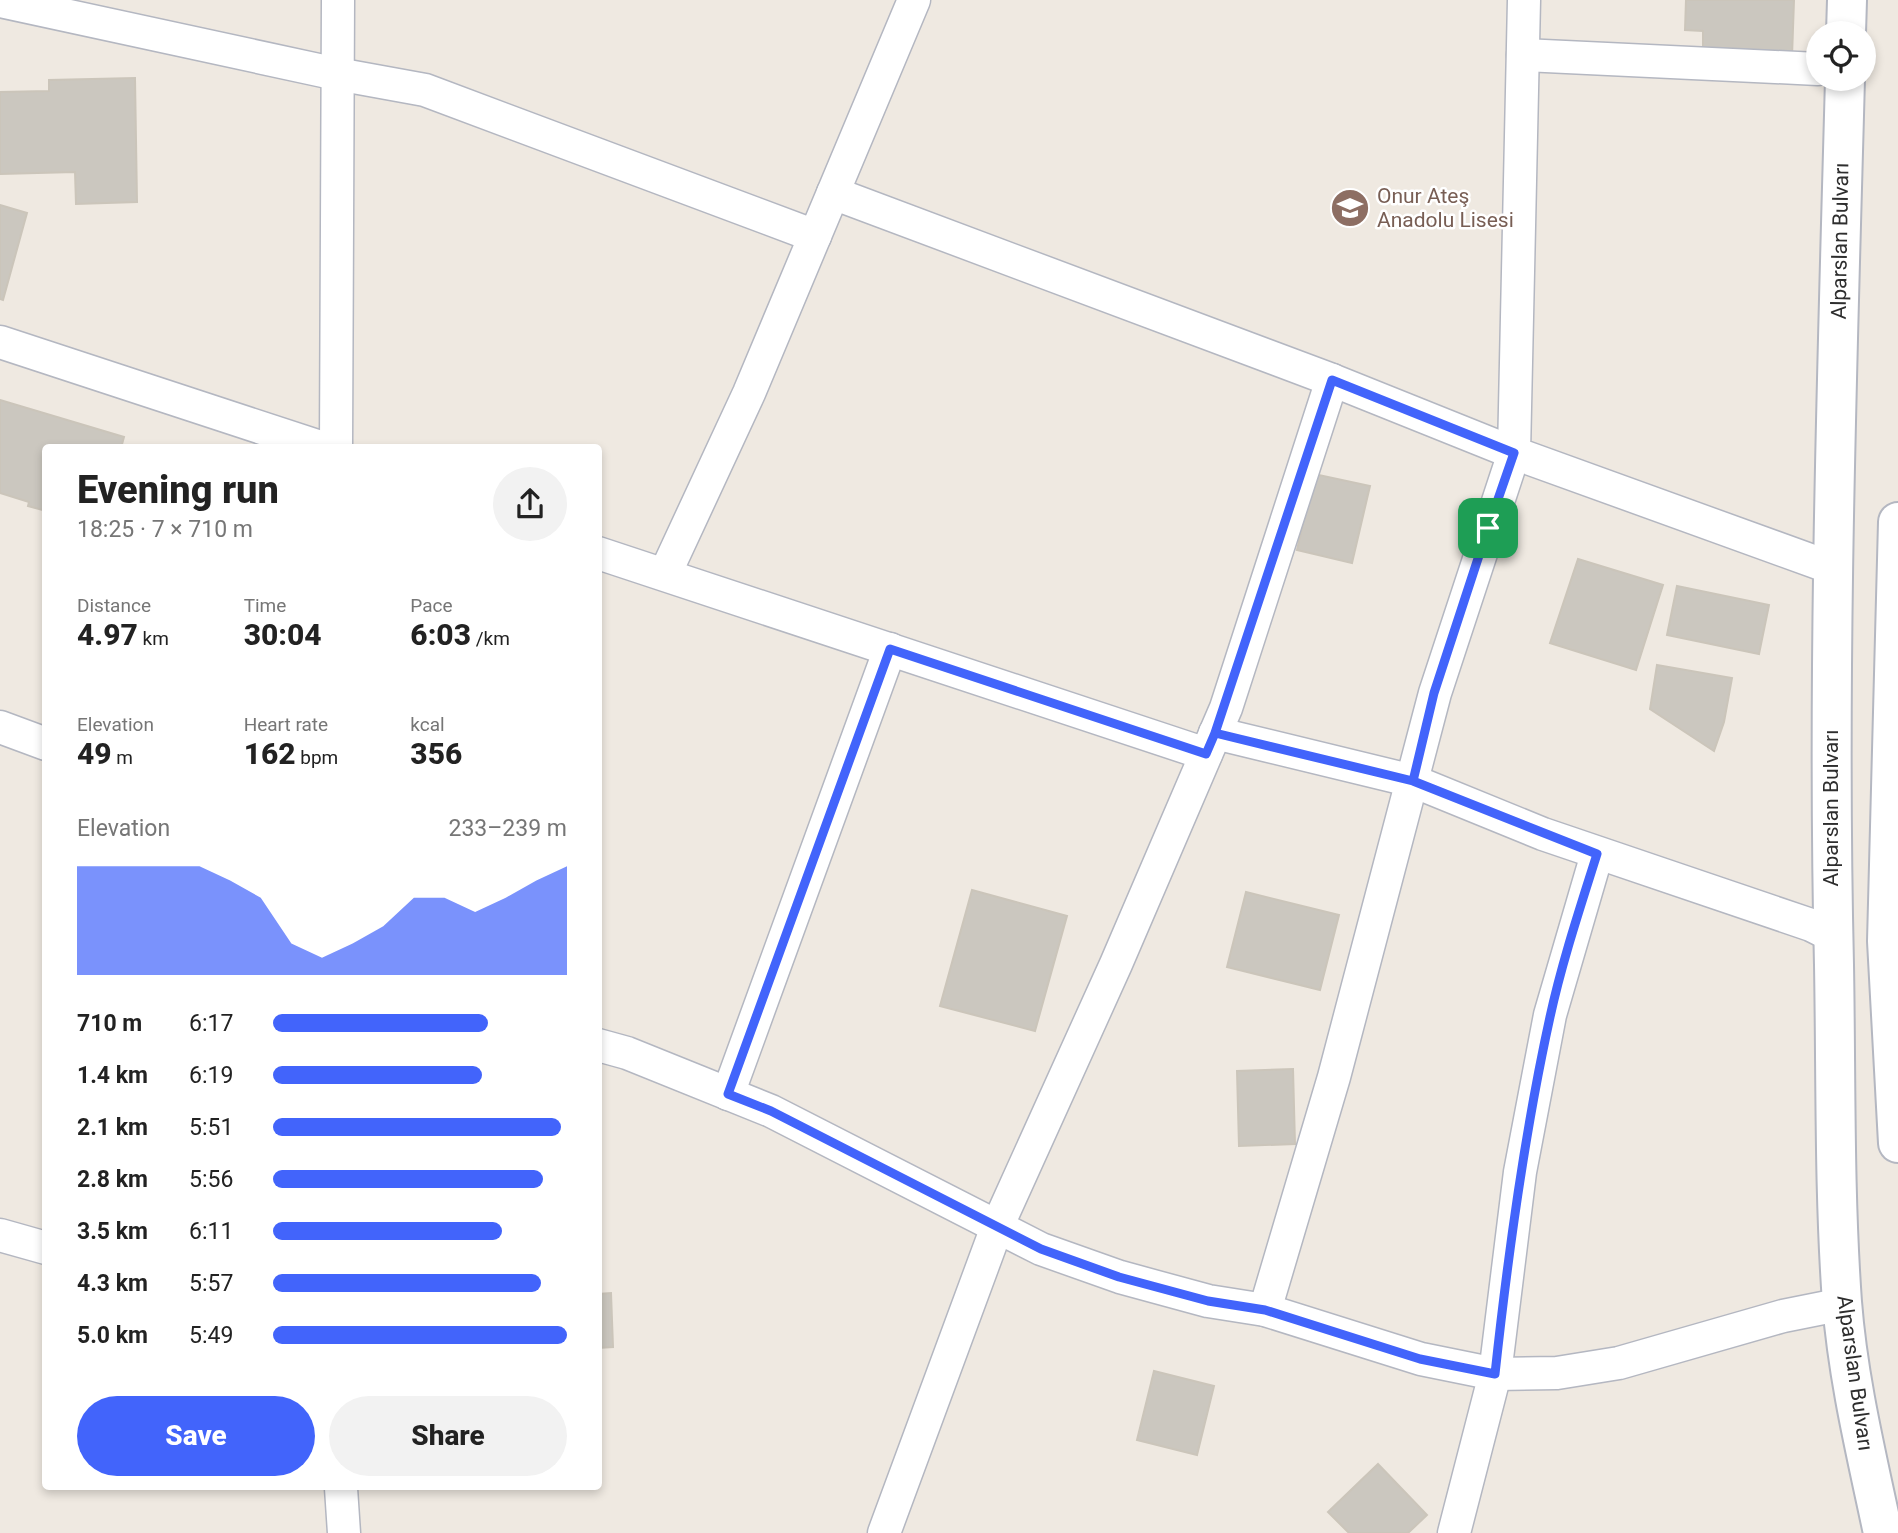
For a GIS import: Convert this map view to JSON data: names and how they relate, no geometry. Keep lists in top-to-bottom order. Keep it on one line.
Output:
{"streets":{"main road":["Alparslan Bulvarı"]},"places":{"school or university":["Onur Ateş Anadolu Lisesi"]},"page":{"heading":["Evening run","18:25 · 7 × 710 m"],"stats":[["Distance","4.97 km"],["Time","30:04"],["Pace","6:03 /km"],["Elevation","49 m"],["Heart rate","162 bpm"],["kcal","356"]],"chart":["Elevation","233–239 m"],"list":[{"name":"710 m","note":"6:17"},{"name":"1.4 km","note":"6:19"},{"name":"2.1 km","note":"5:51"},{"name":"2.8 km","note":"5:56"},{"name":"3.5 km","note":"6:11"},{"name":"4.3 km","note":"5:57"},{"name":"5.0 km","note":"5:49"}],"buttons":["Save","Share"]}}
